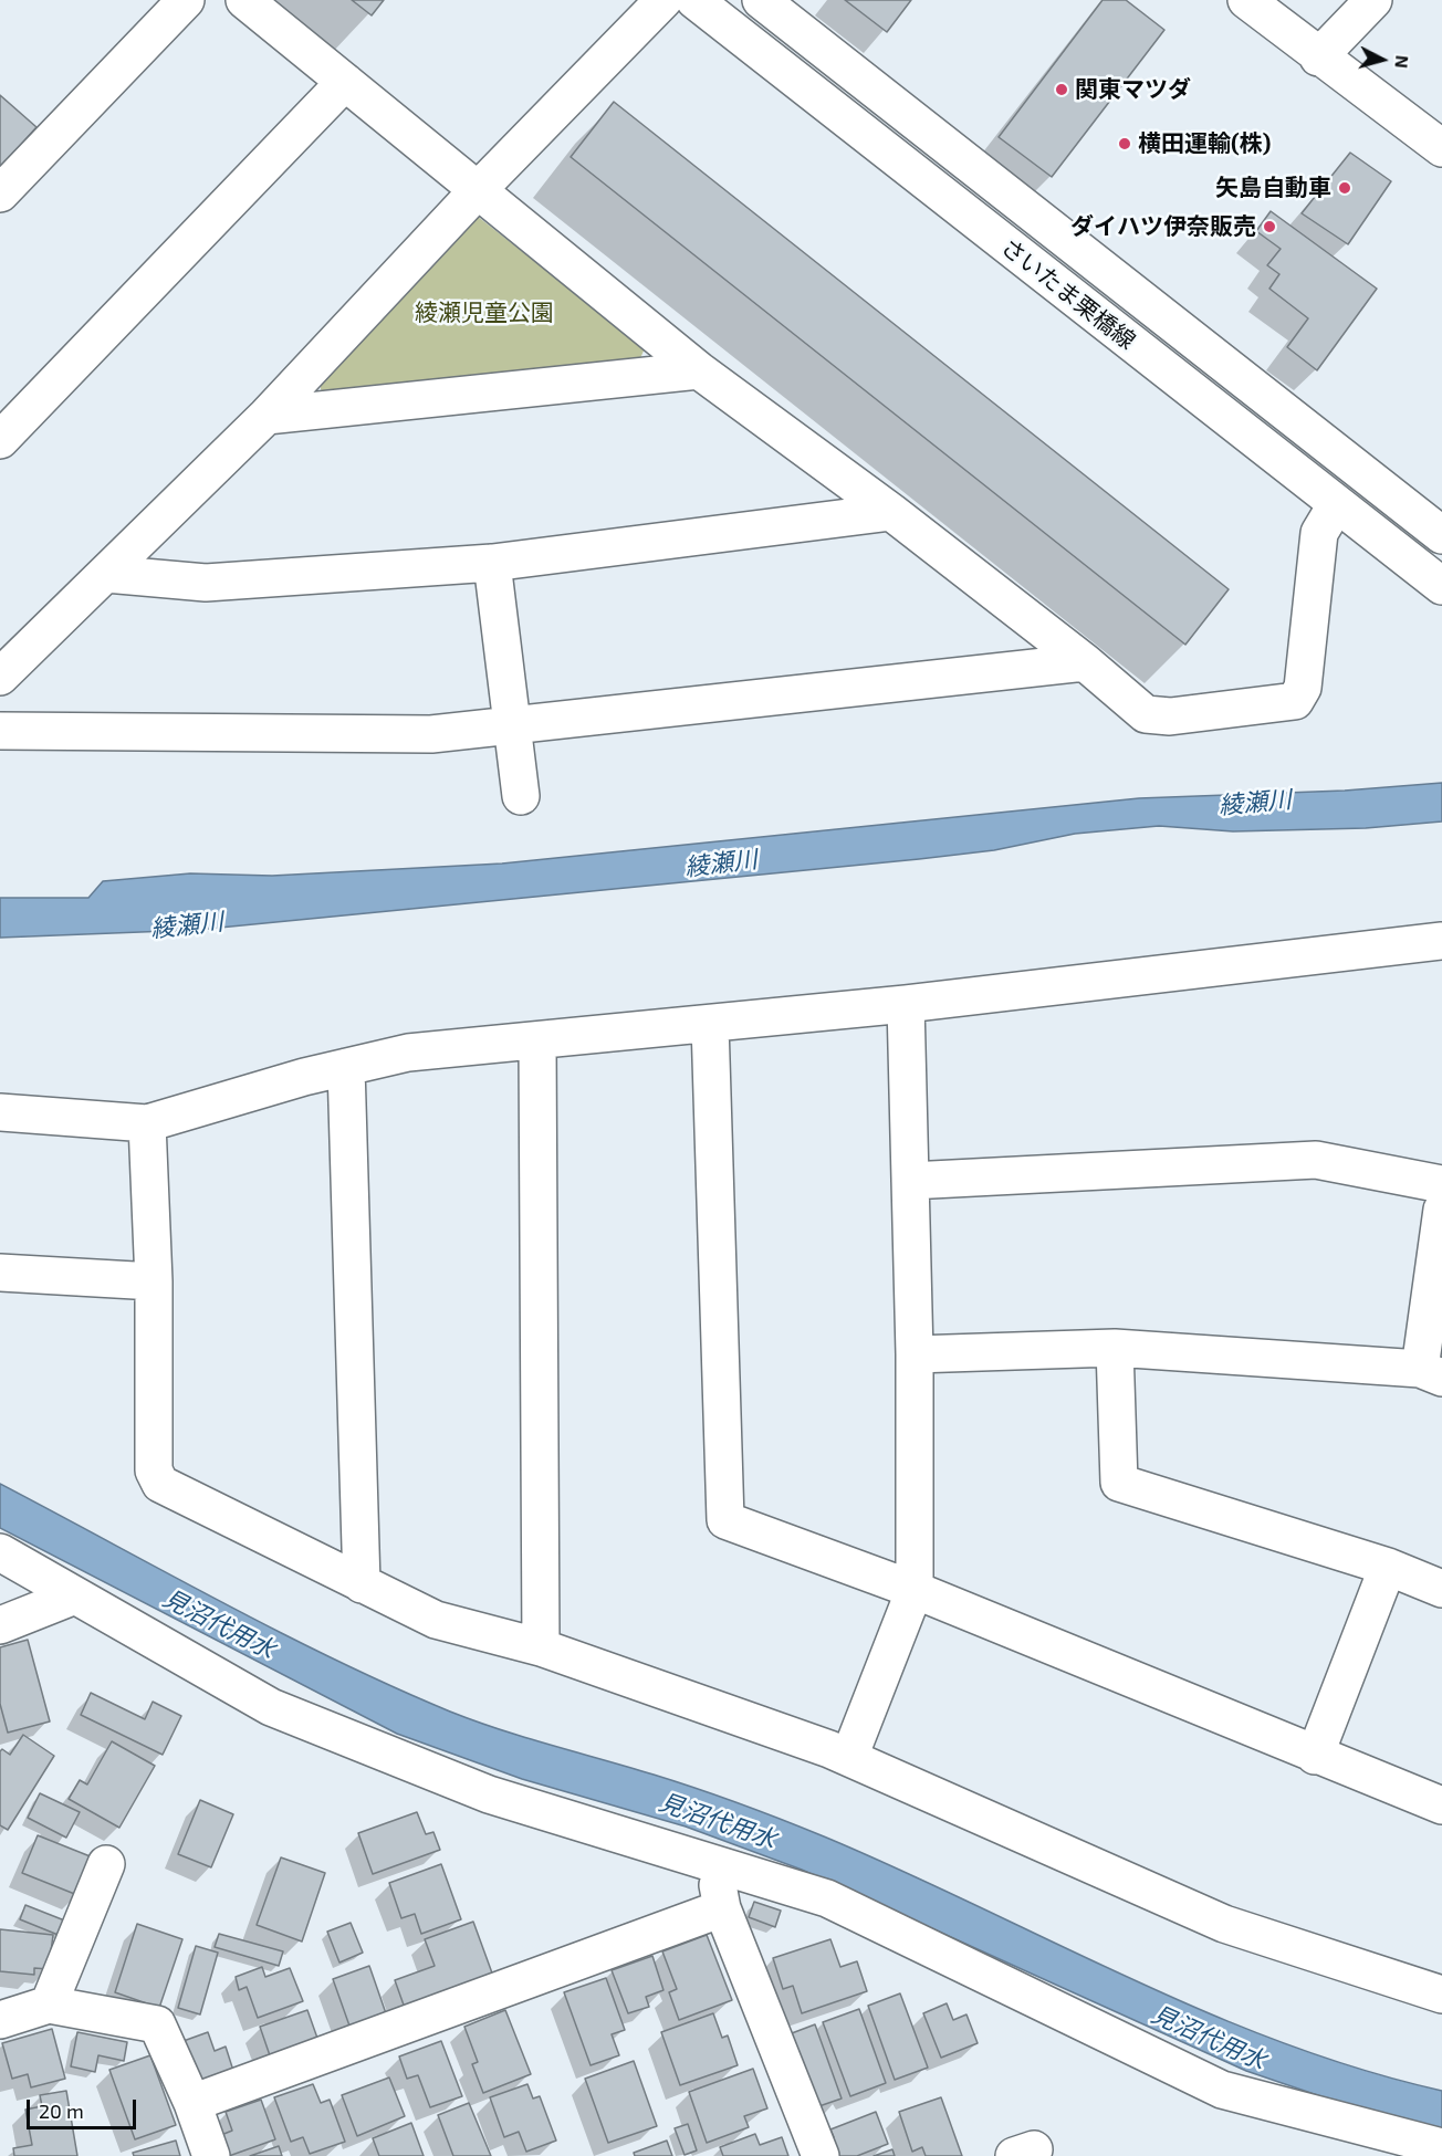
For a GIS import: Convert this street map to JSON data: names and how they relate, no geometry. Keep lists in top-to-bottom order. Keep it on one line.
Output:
{"streets":{"street":["さいたま栗橋線"]},"water":["綾瀬川","見沼代用水"],"parks":["綾瀬児童公園"],"places":["関東マツダ","横田運輸(株)","矢島自動車","ダイハツ伊奈販売"],"scale_bar":"20 m","north":"right"}
